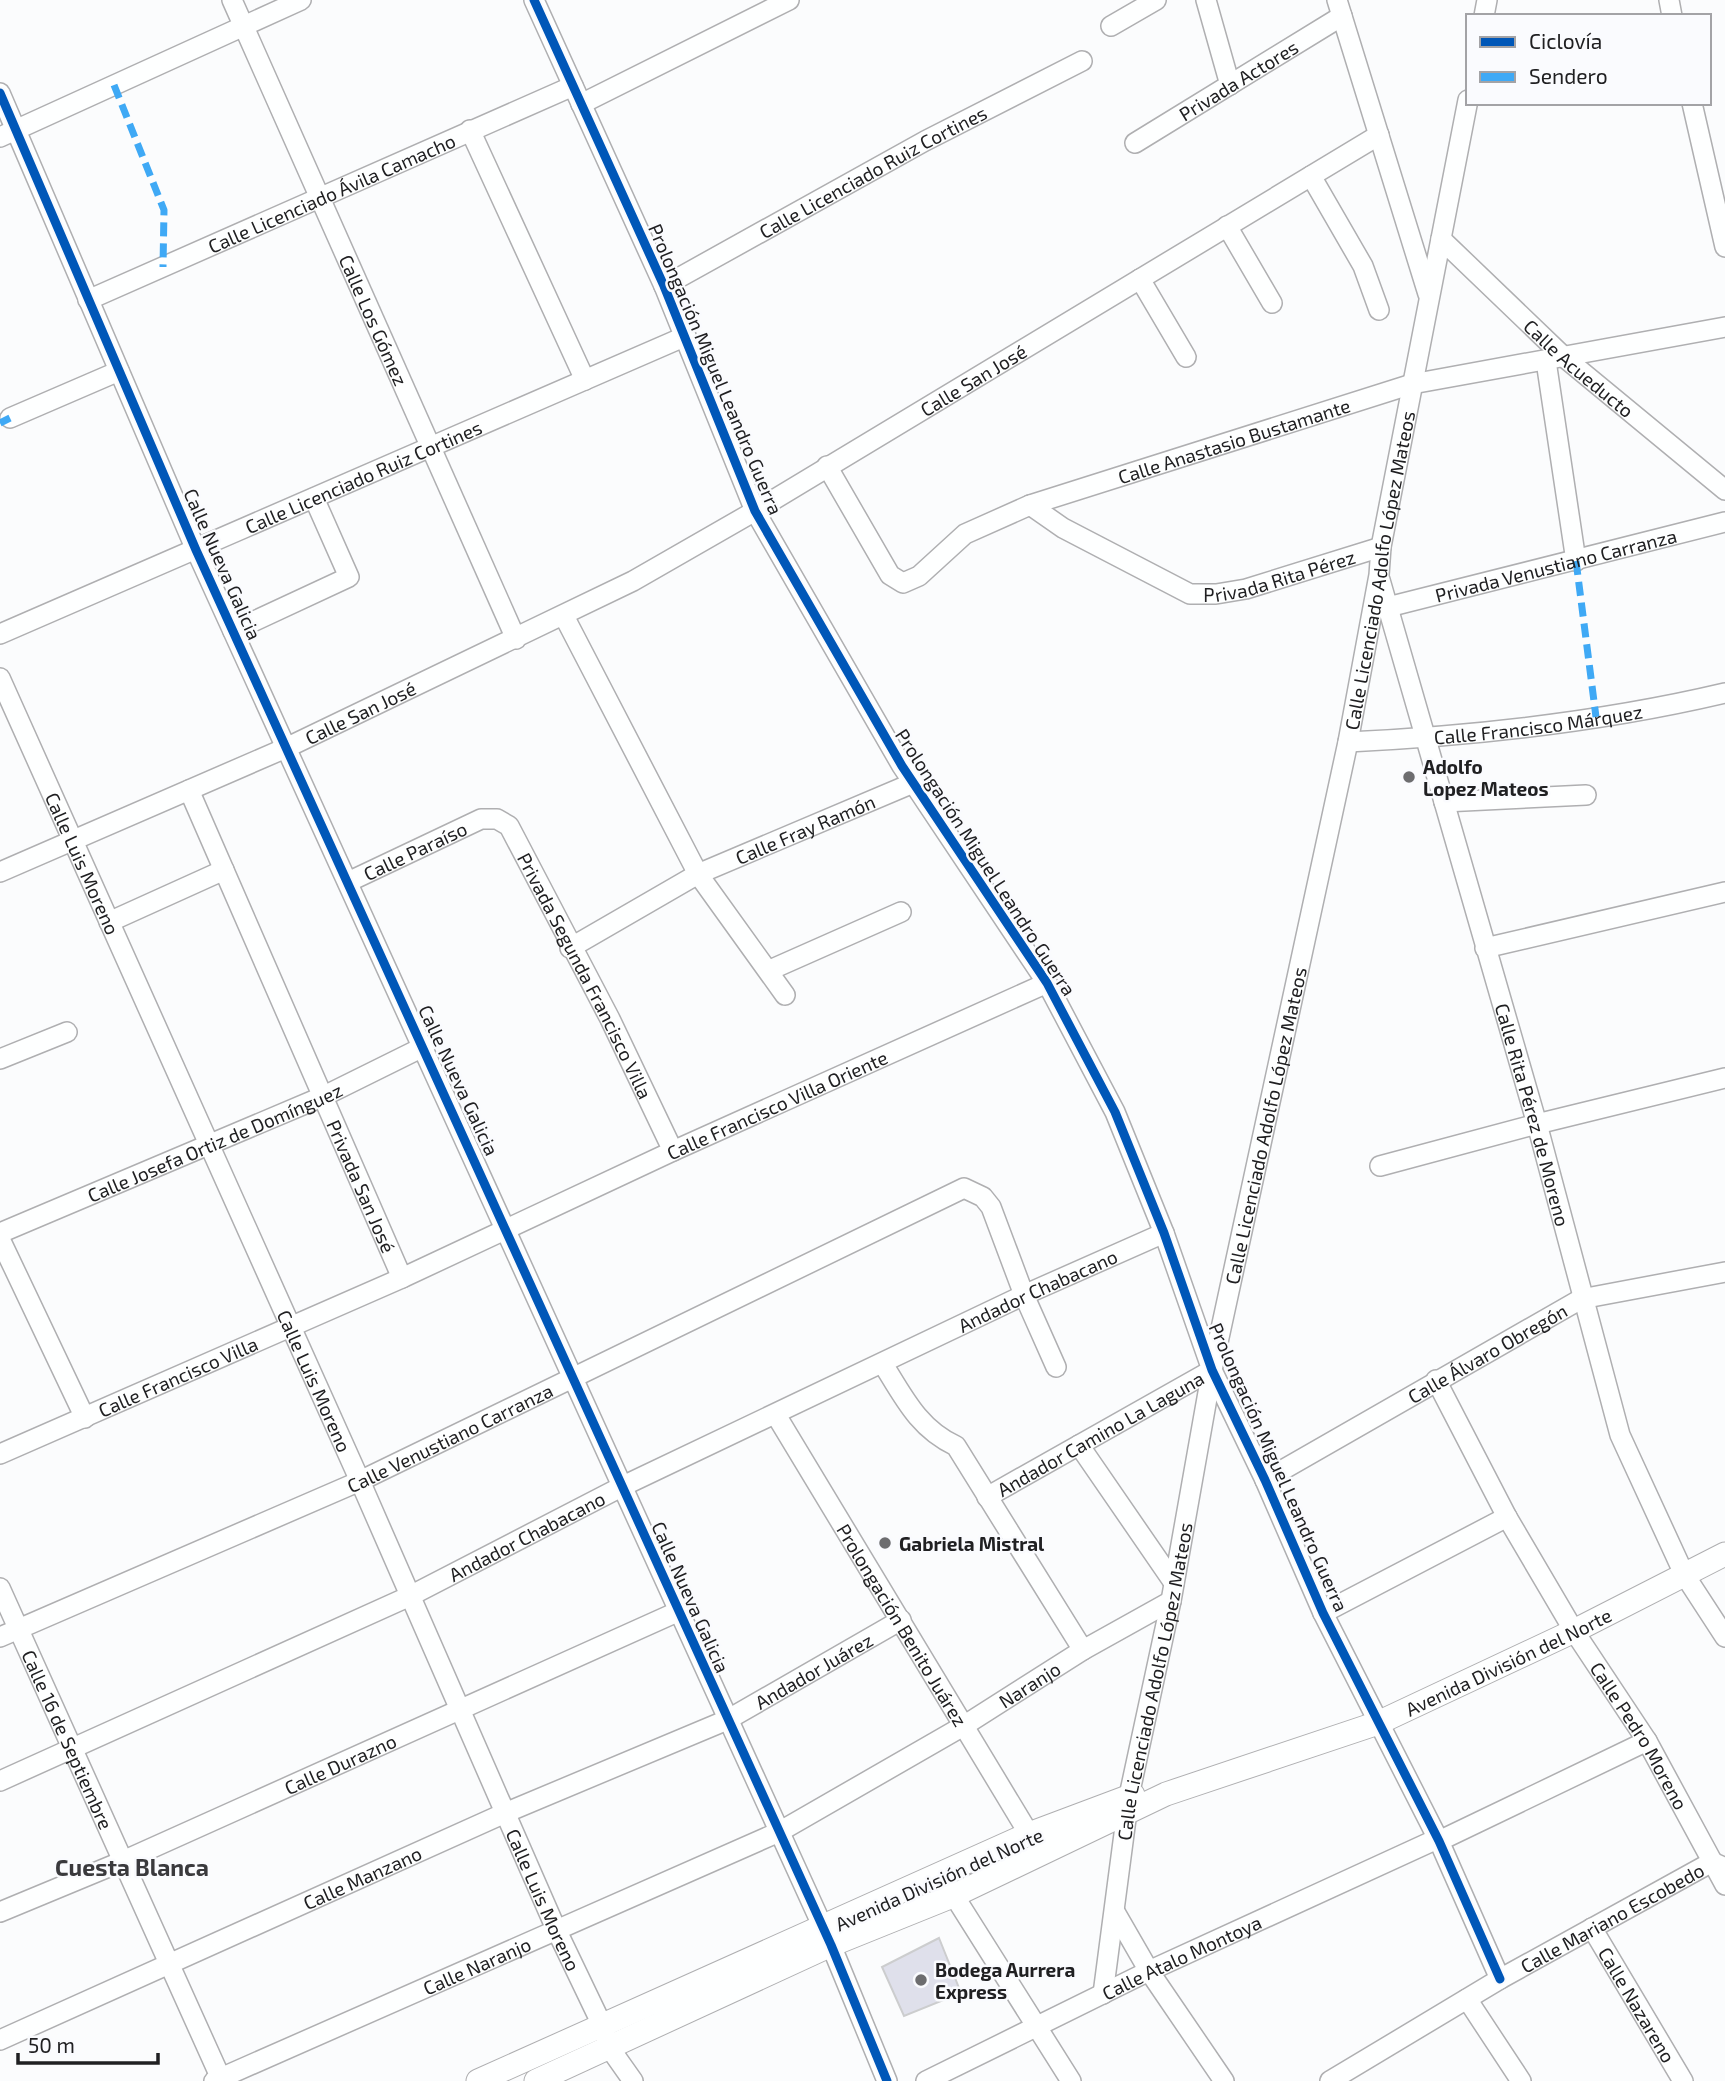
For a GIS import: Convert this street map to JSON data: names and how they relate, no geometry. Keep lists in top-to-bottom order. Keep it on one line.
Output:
{"streets":{"street":["Privada Actores","Calle Licenciado Ruiz Cortines","Calle Licenciado Ávila Camacho","Calle Los Gómez","Calle Acueducto","Prolongación Miguel Leandro Guerra","Calle San José","Calle Anastasio Bustamante","Calle Nueva Galicia","Privada Venustiano Carranza","Calle Licenciado Adolfo López Mateos","Privada Rita Pérez","Calle Francisco Márquez","Calle Fray Ramón","Calle Paraíso","Calle Luis Moreno","Privada Segunda Francisco Villa","Calle Francisco Villa Oriente","Calle Rita Pérez de Moreno","Calle Josefa Ortiz de Domínguez","Privada San José","Andador Chabacano","Calle Álvaro Obregón","Calle Francisco Villa","Andador Camino La Laguna","Calle Venustiano Carranza","Prolongación Benito Juárez","Avenida División del Norte","Andador Juárez","Naranjo","Calle Pedro Moreno","Calle 16 de Septiembre","Calle Durazno","Calle Manzano","Calle Mariano Escobedo","Calle Atalo Montoya","Calle Naranjo","Calle Nazareno"]},"crossings":[["Calle Licenciado Ruiz Cortines","Calle Los Gómez"],["Calle Licenciado Ruiz Cortines","Prolongación Miguel Leandro Guerra"],["Calle Licenciado Ruiz Cortines","Calle Nueva Galicia"],["Calle Licenciado Ávila Camacho","Calle Los Gómez"],["Calle Licenciado Ávila Camacho","Prolongación Miguel Leandro Guerra"],["Calle Licenciado Ávila Camacho","Calle Nueva Galicia"],["Calle Los Gómez","Calle San José"],["Calle Acueducto","Calle Anastasio Bustamante"],["Calle Acueducto","Calle Licenciado Adolfo López Mateos"],["Prolongación Miguel Leandro Guerra","Calle San José"],["Prolongación Miguel Leandro Guerra","Calle Licenciado Adolfo López Mateos"],["Prolongación Miguel Leandro Guerra","Calle Fray Ramón"],["Prolongación Miguel Leandro Guerra","Calle Francisco Villa Oriente"],["Prolongación Miguel Leandro Guerra","Andador Chabacano"],["Prolongación Miguel Leandro Guerra","Calle Álvaro Obregón"],["Prolongación Miguel Leandro Guerra","Andador Camino La Laguna"],["Prolongación Miguel Leandro Guerra","Avenida División del Norte"],["Prolongación Miguel Leandro Guerra","Calle Mariano Escobedo"],["Prolongación Miguel Leandro Guerra","Calle Atalo Montoya"],["Calle San José","Calle Anastasio Bustamante"],["Calle San José","Calle Nueva Galicia"],["Calle San José","Calle Luis Moreno"],["Calle Anastasio Bustamante","Calle Licenciado Adolfo López Mateos"],["Calle Anastasio Bustamante","Privada Rita Pérez"],["Calle Nueva Galicia","Calle Paraíso"],["Calle Nueva Galicia","Calle Francisco Villa Oriente"],["Calle Nueva Galicia","Calle Josefa Ortiz de Domínguez"],["Calle Nueva Galicia","Andador Chabacano"],["Calle Nueva Galicia","Calle Francisco Villa"],["Calle Nueva Galicia","Calle Venustiano Carranza"],["Calle Nueva Galicia","Avenida División del Norte"],["Calle Nueva Galicia","Andador Juárez"],["Calle Nueva Galicia","Naranjo"],["Calle Nueva Galicia","Calle Durazno"],["Calle Nueva Galicia","Calle Manzano"],["Calle Nueva Galicia","Calle Naranjo"],["Privada Venustiano Carranza","Calle Rita Pérez de Moreno"],["Calle Licenciado Adolfo López Mateos","Privada Rita Pérez"],["Calle Licenciado Adolfo López Mateos","Calle Francisco Márquez"],["Calle Licenciado Adolfo López Mateos","Calle Rita Pérez de Moreno"],["Calle Licenciado Adolfo López Mateos","Andador Camino La Laguna"],["Calle Licenciado Adolfo López Mateos","Avenida División del Norte"],["Calle Licenciado Adolfo López Mateos","Naranjo"],["Calle Licenciado Adolfo López Mateos","Calle Atalo Montoya"],["Calle Francisco Márquez","Calle Rita Pérez de Moreno"],["Calle Fray Ramón","Privada Segunda Francisco Villa"],["Calle Paraíso","Privada Segunda Francisco Villa"],["Calle Luis Moreno","Calle Josefa Ortiz de Domínguez"],["Calle Luis Moreno","Andador Chabacano"],["Calle Luis Moreno","Calle Francisco Villa"],["Calle Luis Moreno","Calle Venustiano Carranza"],["Calle Luis Moreno","Avenida División del Norte"],["Calle Luis Moreno","Calle Durazno"],["Calle Luis Moreno","Calle Manzano"],["Calle Luis Moreno","Calle Naranjo"],["Privada Segunda Francisco Villa","Calle Francisco Villa Oriente"],["Calle Francisco Villa Oriente","Calle Francisco Villa"],["Calle Rita Pérez de Moreno","Calle Álvaro Obregón"],["Calle Rita Pérez de Moreno","Avenida División del Norte"],["Calle Josefa Ortiz de Domínguez","Privada San José"],["Privada San José","Calle Francisco Villa"],["Andador Chabacano","Calle Venustiano Carranza"],["Andador Chabacano","Prolongación Benito Juárez"],["Andador Chabacano","Calle 16 de Septiembre"],["Calle Álvaro Obregón","Calle Pedro Moreno"],["Calle Venustiano Carranza","Calle 16 de Septiembre"],["Prolongación Benito Juárez","Avenida División del Norte"],["Prolongación Benito Juárez","Andador Juárez"],["Prolongación Benito Juárez","Naranjo"],["Avenida División del Norte","Calle Pedro Moreno"],["Andador Juárez","Calle Manzano"],["Naranjo","Calle Naranjo"],["Calle Pedro Moreno","Calle Mariano Escobedo"],["Calle Pedro Moreno","Calle Atalo Montoya"],["Calle 16 de Septiembre","Calle Durazno"],["Calle 16 de Septiembre","Calle Manzano"],["Calle 16 de Septiembre","Calle Naranjo"],["Calle Mariano Escobedo","Calle Nazareno"]],"districts":["Cuesta Blanca"],"places":["Adolfo Lopez Mateos","Gabriela Mistral","Bodega Aurrera Express"],"legend":["Ciclovía","Sendero"],"scale_bar":"50 m"}
